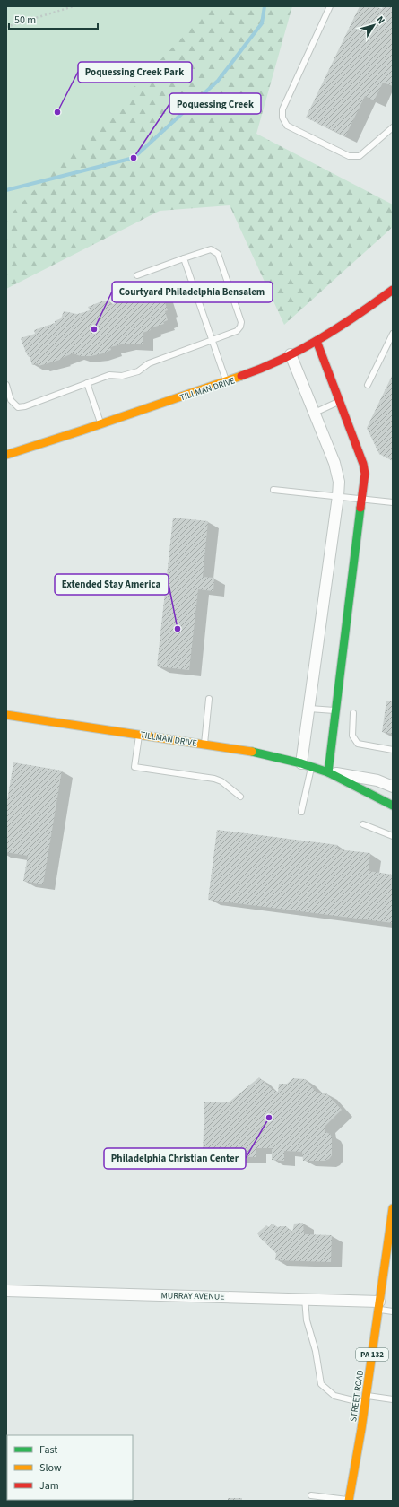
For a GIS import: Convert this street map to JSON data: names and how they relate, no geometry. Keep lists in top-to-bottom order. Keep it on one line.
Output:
{"streets":{"street":["TILLMAN DRIVE","MURRAY AVENUE","PA 132","STREET ROAD"]},"crossings":[["MURRAY AVENUE","STREET ROAD"]],"places":["Poquessing Creek Park","Poquessing Creek","Courtyard Philadelphia Bensalem","Extended Stay America","Philadelphia Christian Center"],"legend":["Fast","Slow","Jam"],"scale_bar":"50 m","north":"top right"}
